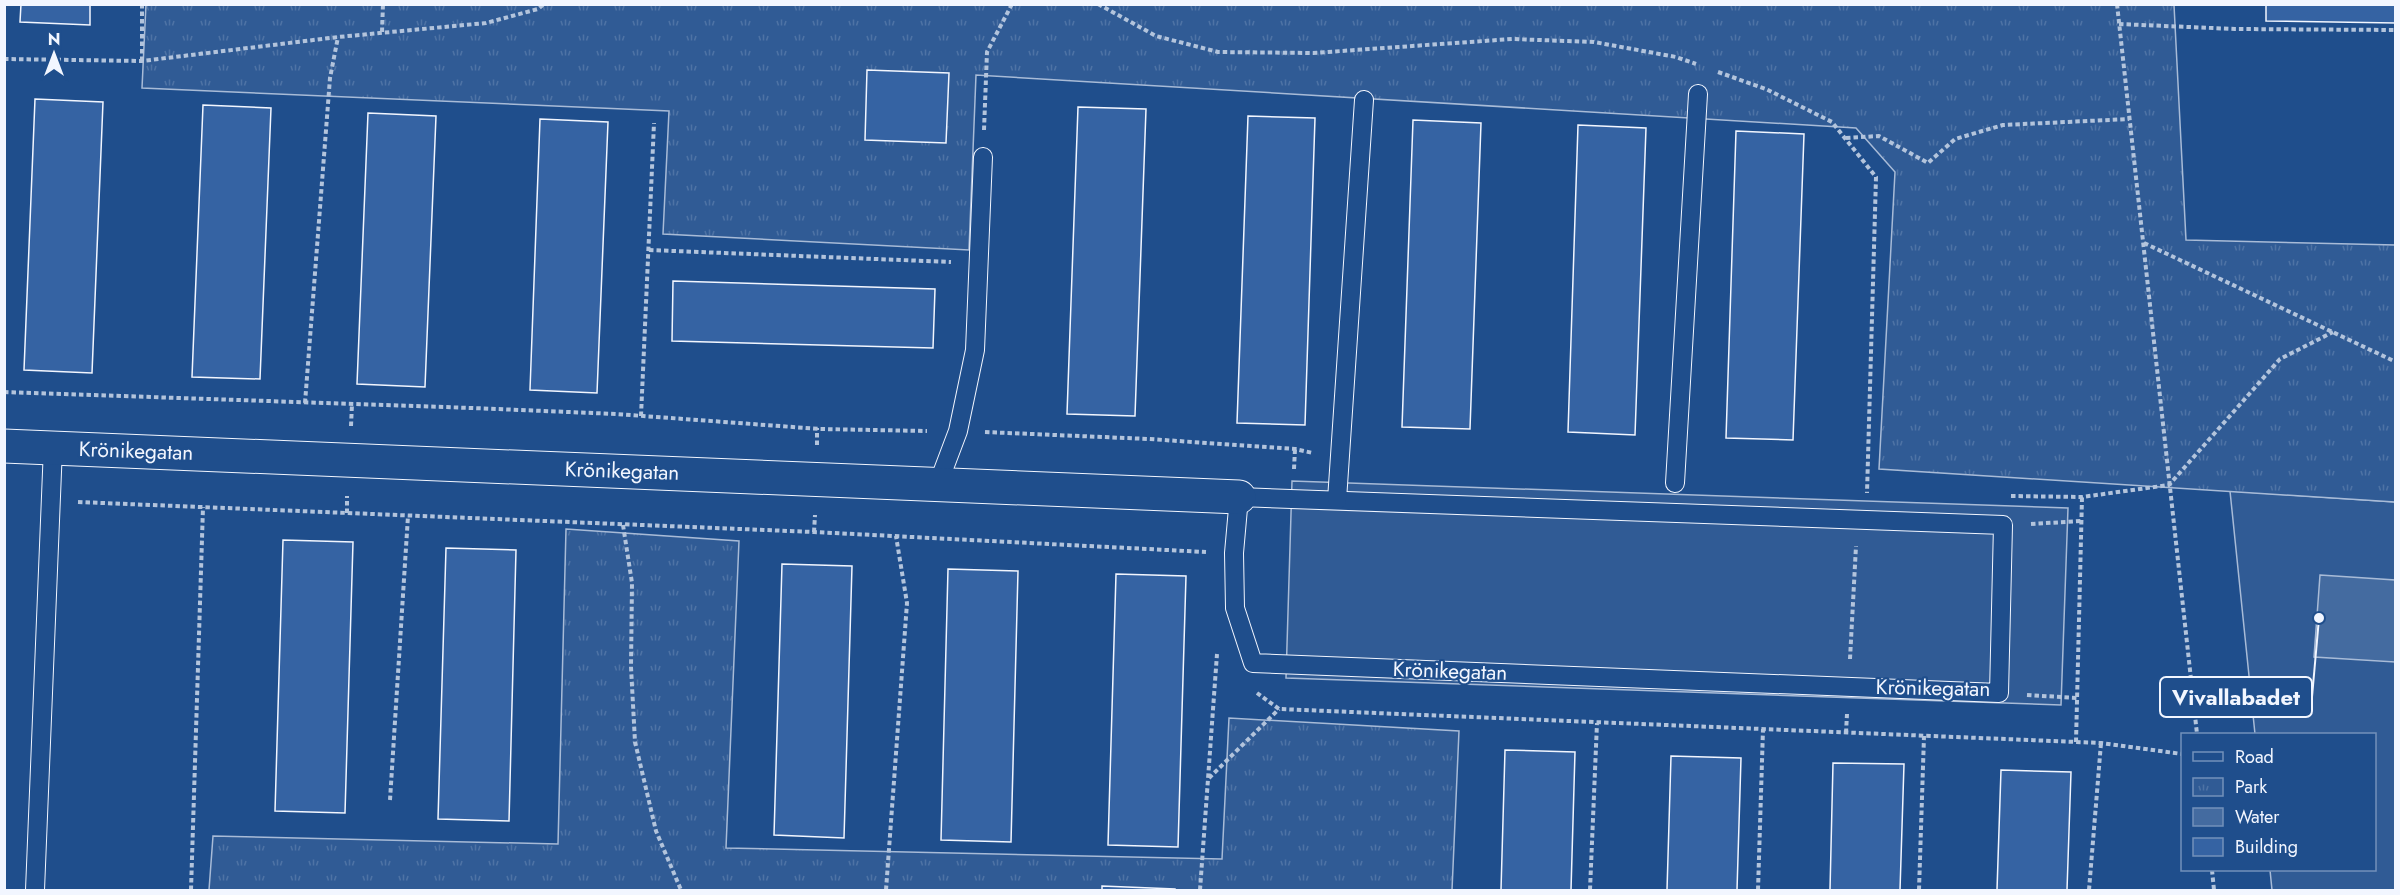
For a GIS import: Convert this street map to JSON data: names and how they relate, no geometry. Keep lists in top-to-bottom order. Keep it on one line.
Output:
{"streets":{"street":["Krönikegatan"]},"places":["Vivallabadet"],"legend":["Road","Park","Water","Building"],"north":"top"}
